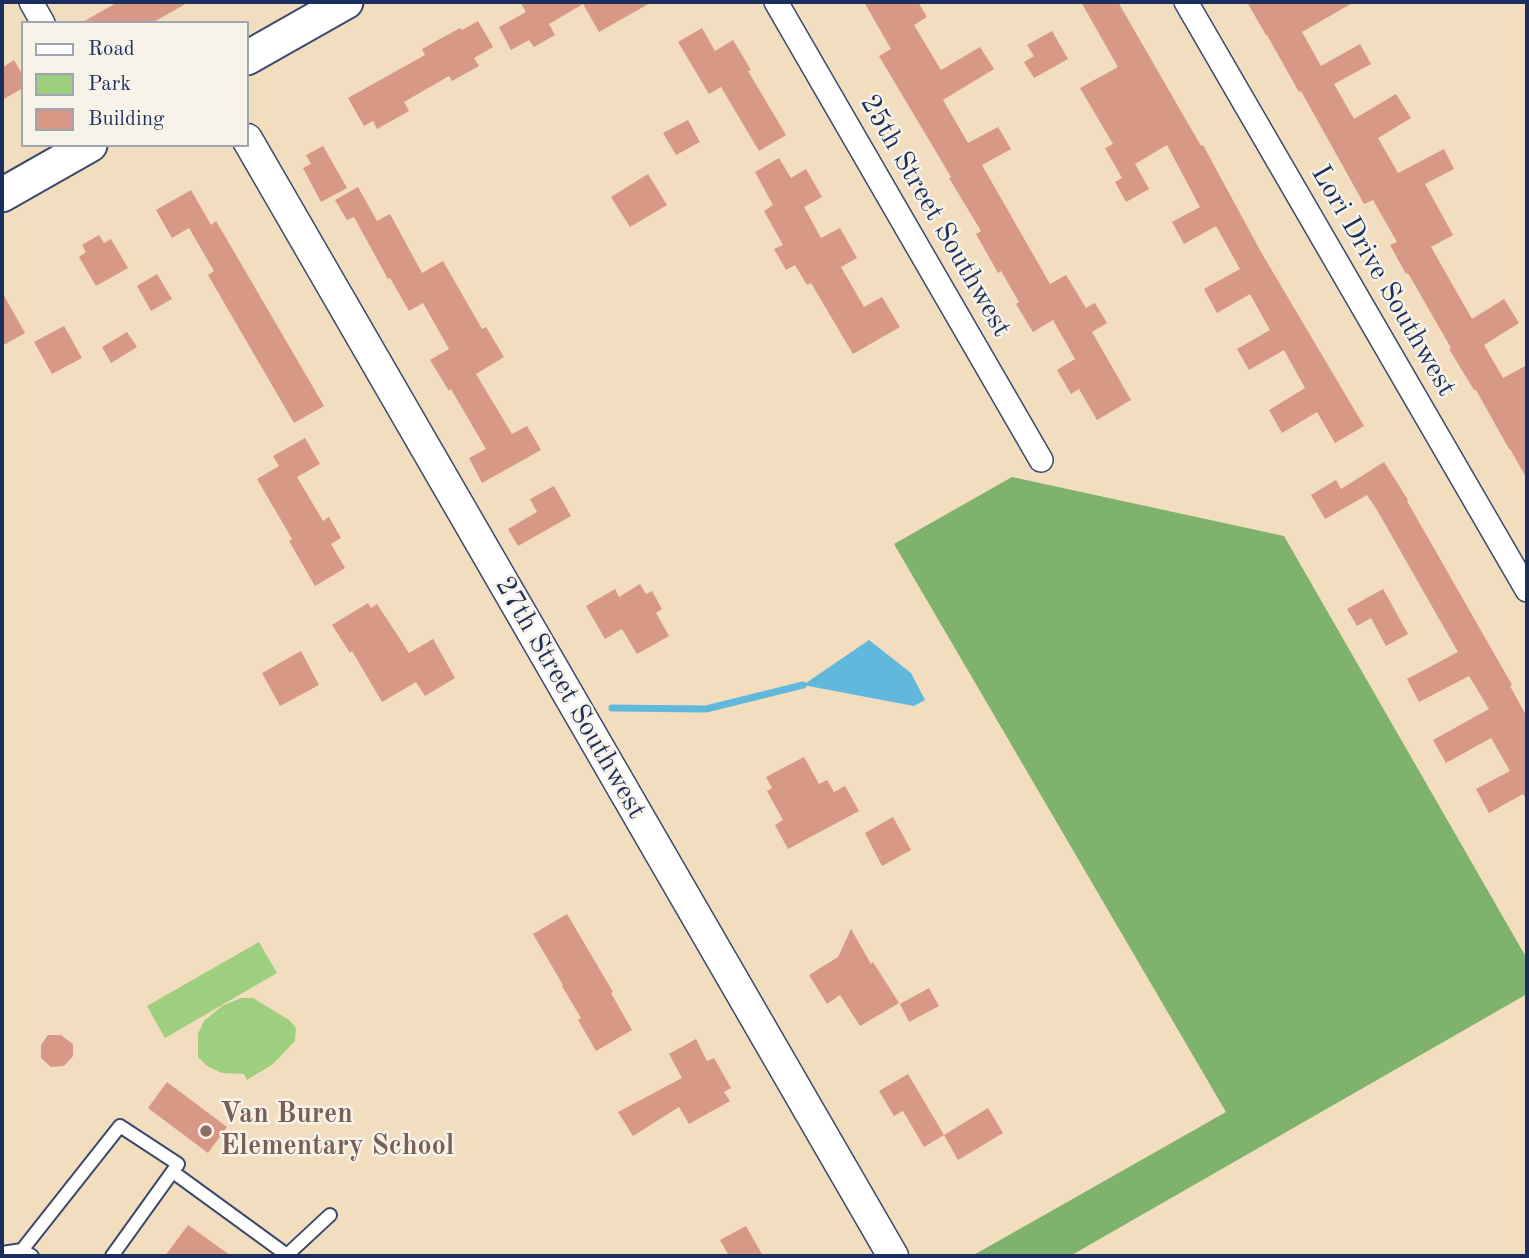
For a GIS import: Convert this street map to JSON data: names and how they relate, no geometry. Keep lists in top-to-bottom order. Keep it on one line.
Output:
{"streets":{"street":["25th Street Southwest","Lori Drive Southwest","27th Street Southwest"]},"places":["Van Buren Elementary School"],"legend":["Road","Park","Building"]}
